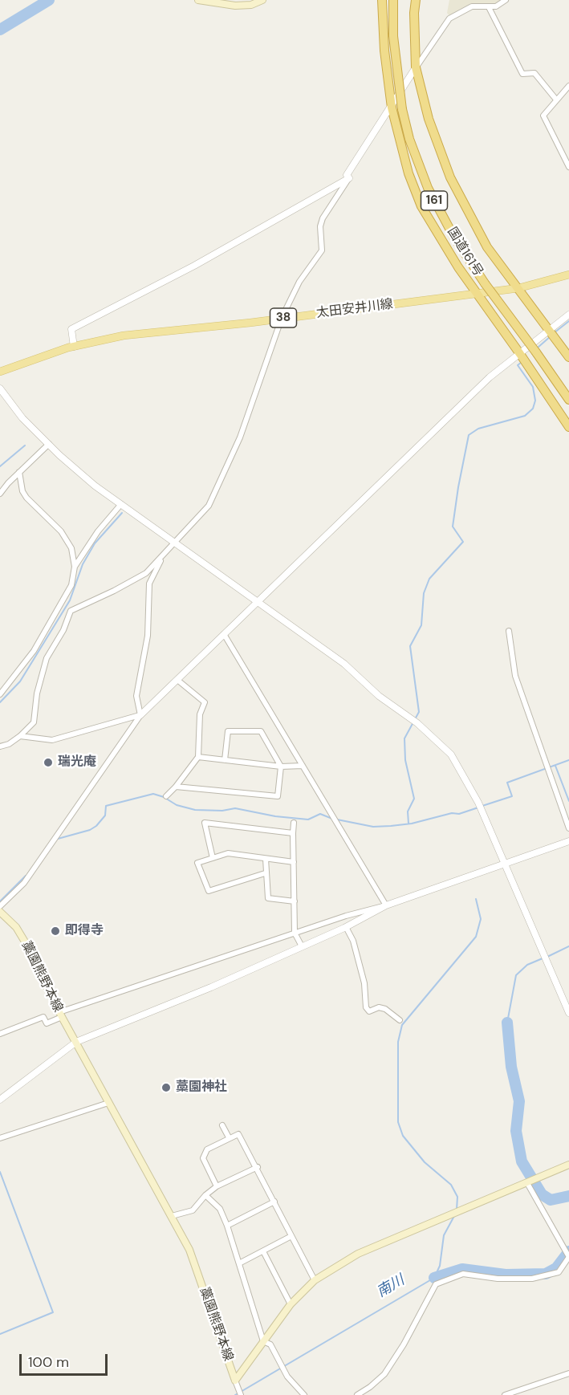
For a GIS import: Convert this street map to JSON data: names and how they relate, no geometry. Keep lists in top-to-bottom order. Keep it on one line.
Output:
{"streets":{"highway":["161","国道161号"],"main road":["太田安井川線","38","藁園熊野本線"]},"water":["南川"],"places":["瑞光庵","即得寺","藁園神社"],"scale_bar":"100 m"}
